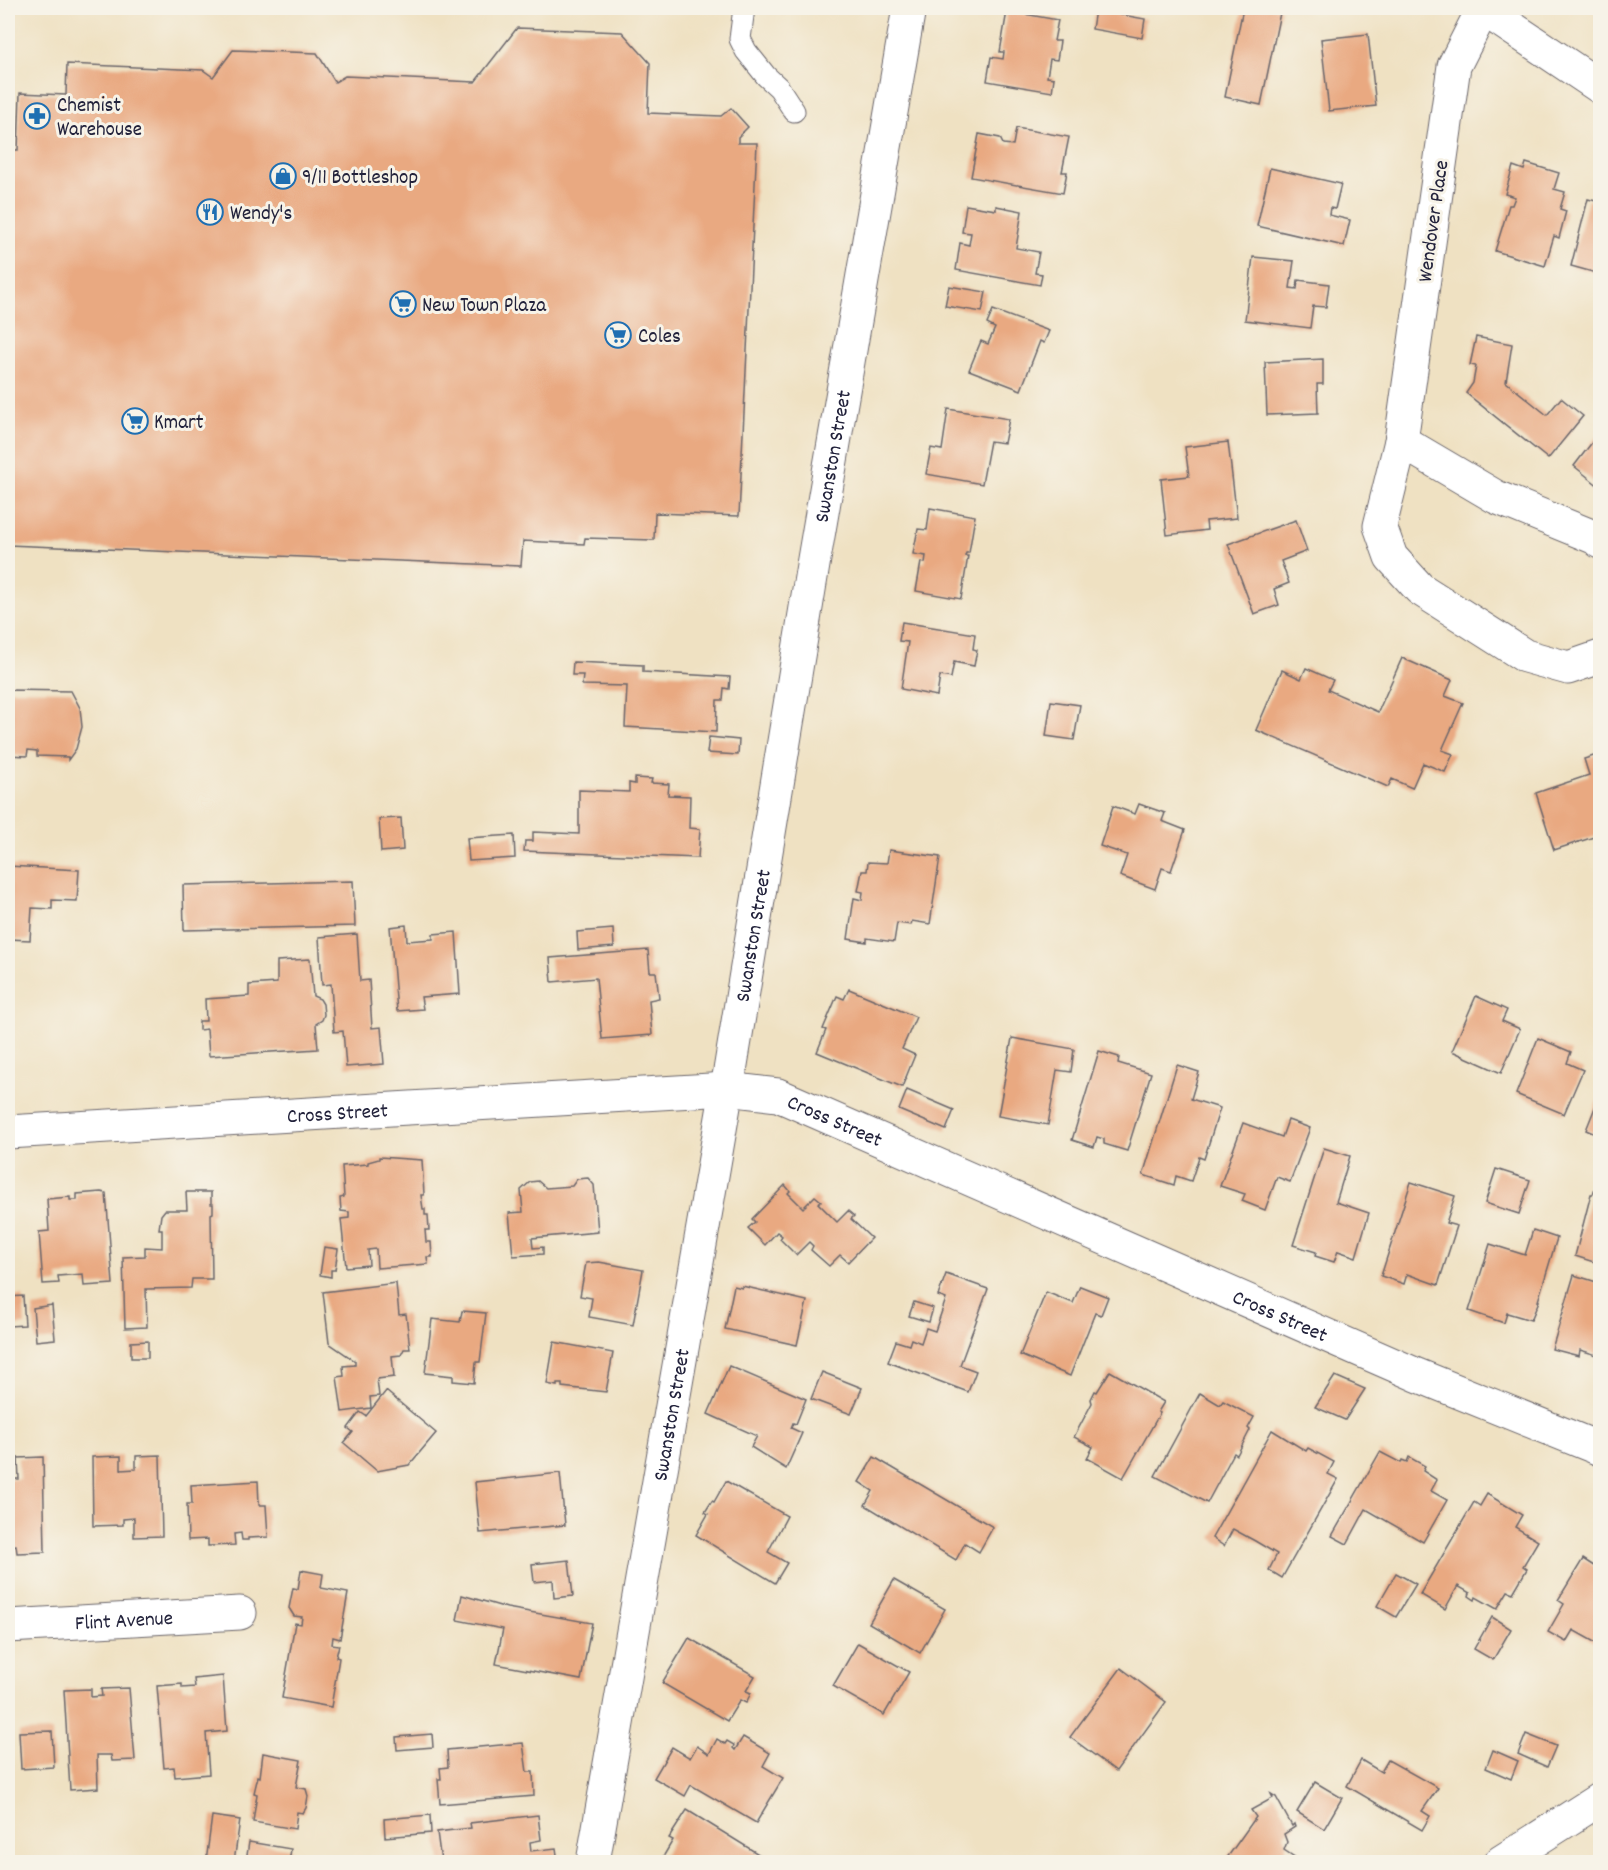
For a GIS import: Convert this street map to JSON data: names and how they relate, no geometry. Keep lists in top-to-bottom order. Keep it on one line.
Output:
{"streets":{"street":["Wendover Place","Swanston Street","Cross Street","Flint Avenue"]},"crossings":[["Swanston Street","Cross Street"]],"places":{"pharmacy":["Chemist Warehouse"],"shop":["9/11 Bottleshop"],"restaurant":["Wendy's"],"supermarket":["New Town Plaza","Coles","Kmart"]}}
